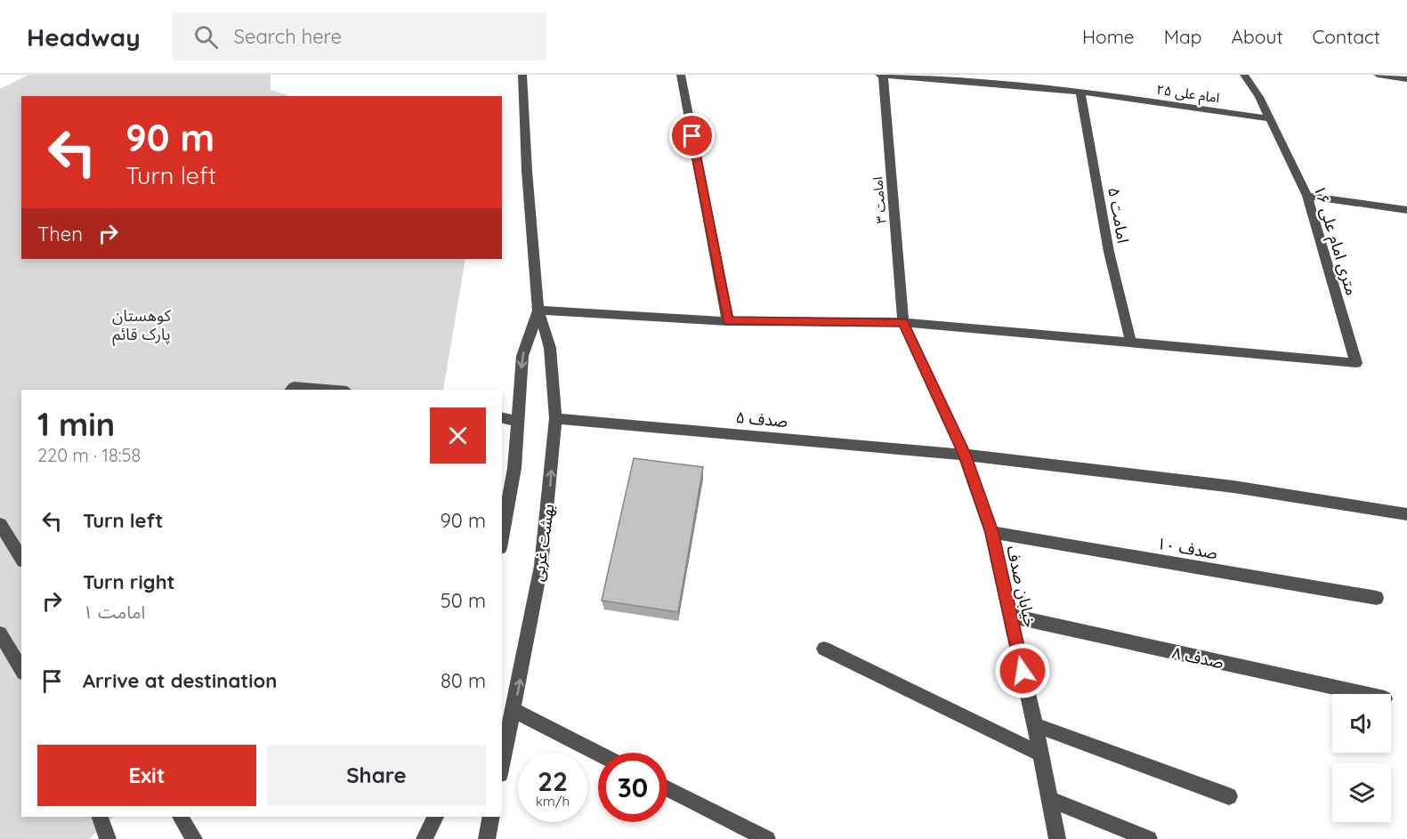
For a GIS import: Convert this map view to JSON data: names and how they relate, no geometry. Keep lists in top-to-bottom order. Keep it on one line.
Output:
{"streets":{"street":["امام علی ۲۵","امامت ۳","امامت ۵","۱۶ متری امام علی","صدف ۵","بهشت غربی","صدف ۱۰","خیابان صدف","صدف ۸"]},"crossings":[["امام علی ۲۵","امامت ۳"],["امام علی ۲۵","امامت ۵"],["امام علی ۲۵","۱۶ متری امام علی"],["امامت ۳","خیابان صدف"],["امامت ۵","۱۶ متری امام علی"],["صدف ۵","بهشت غربی"],["صدف ۵","خیابان صدف"],["صدف ۱۰","خیابان صدف"],["خیابان صدف","صدف ۸"]],"parks":["کوهستان پارک قائم"],"page":{"header":"Headway","search":"Search here","nav":["Home","Map","About","Contact"],"turn":["90 m","Turn left"],"then":"Then","heading":["1 min","220 m · 18:58"],"list":[{"name":"Turn left","value":"90 m"},{"name":"Turn right","note":"امامت ۱","value":"50 m"},{"name":"Arrive at destination","value":"80 m"}],"buttons":["Exit","Share"],"speed":"22 km/h","limit":"30"}}
